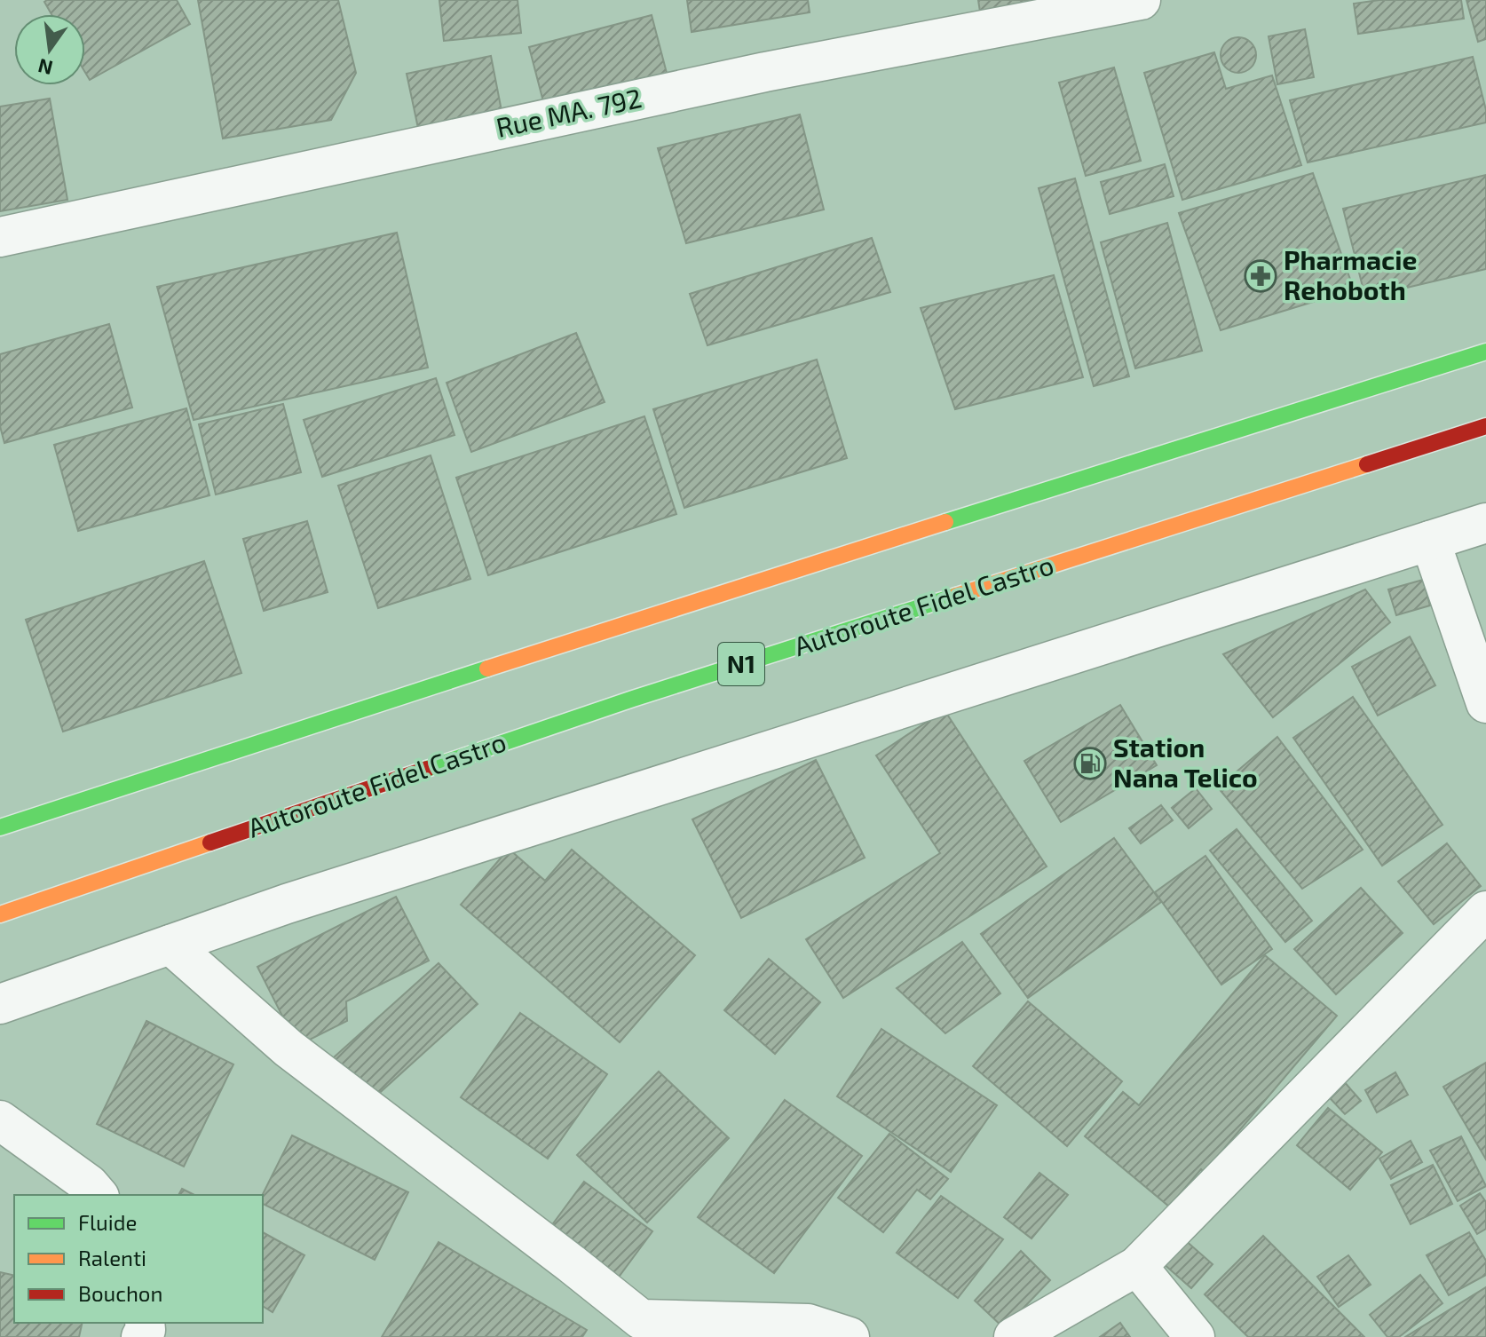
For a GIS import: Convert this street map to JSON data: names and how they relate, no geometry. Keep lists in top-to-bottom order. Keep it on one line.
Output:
{"streets":{"highway":["Autoroute Fidel Castro","N1"],"street":["Rue MA. 792"]},"places":{"pharmacy":["Pharmacie Rehoboth"],"fuel station":["Station Nana Telico"]},"legend":["Fluide","Ralenti","Bouchon"],"north":"bottom"}
